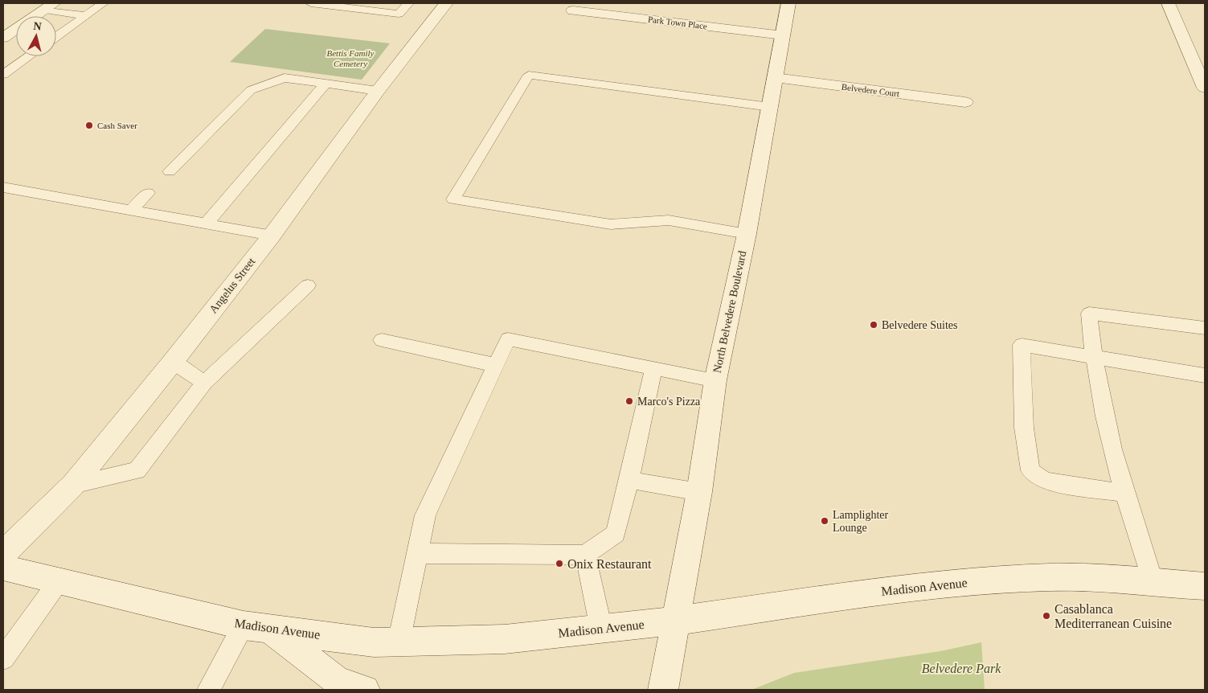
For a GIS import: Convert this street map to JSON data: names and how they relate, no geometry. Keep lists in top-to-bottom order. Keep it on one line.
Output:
{"streets":{"street":["Park Town Place","Belvedere Court","Angelus Street","North Belvedere Boulevard","Madison Avenue"]},"crossings":[["Park Town Place","North Belvedere Boulevard"],["Belvedere Court","North Belvedere Boulevard"],["North Belvedere Boulevard","Madison Avenue"]],"parks":["Bettis Family Cemetery","Belvedere Park"],"places":["Cash Saver","Belvedere Suites","Marco's Pizza","Lamplighter Lounge","Onix Restaurant","Casablanca Mediterranean Cuisine"],"north":"top"}
